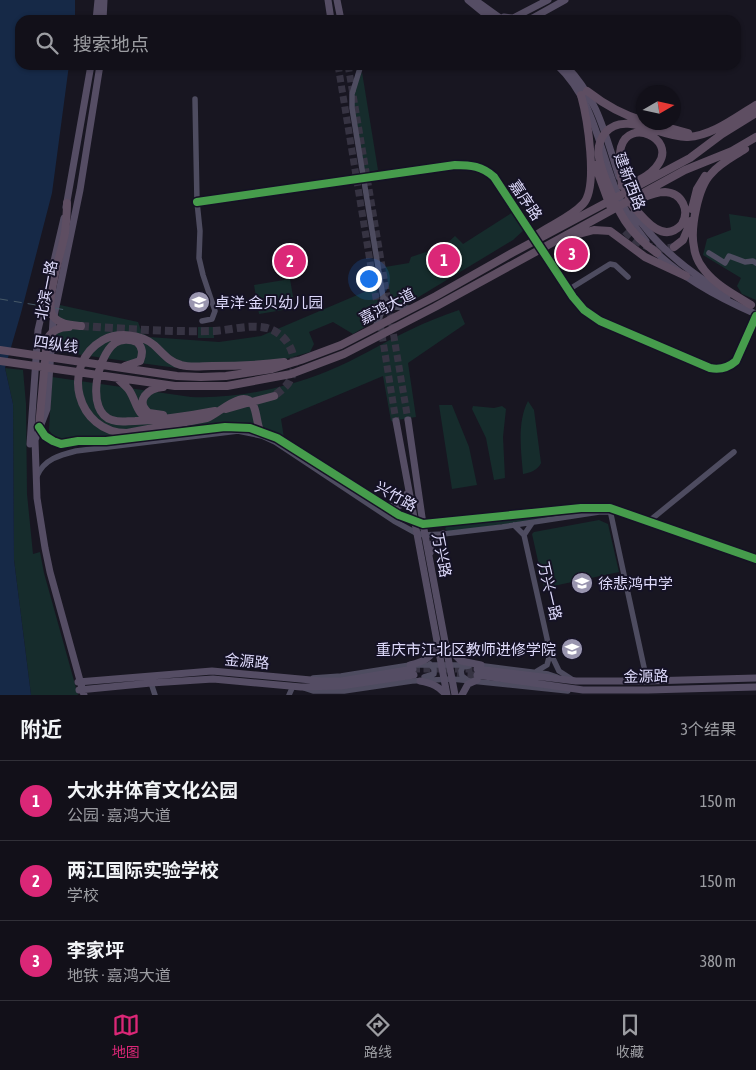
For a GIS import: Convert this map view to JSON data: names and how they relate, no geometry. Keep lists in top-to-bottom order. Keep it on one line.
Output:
{"streets":{"highway":["嘉鸿大道","四纵线"],"main road":["建新西路","北滨一路","万兴路","金源路"],"street":["嘉序路","兴竹路","万兴一路"]},"crossings":[["建新西路","嘉序路"],["北滨一路","兴竹路"],["北滨一路","金源路"],["嘉鸿大道","四纵线"],["兴竹路","万兴路"],["万兴一路","金源路"]],"places":{"school or university":["卓洋·金贝幼儿园","徐悲鸿中学","重庆市江北区教师进修学院"]},"north":"right","page":{"search":"搜索地点","pins":["3","1","2"],"heading":["附近","3个结果"],"list":[{"mark":"1","name":"大水井体育文化公园","note":"公园 · 嘉鸿大道","value":"150 m"},{"mark":"2","name":"两江国际实验学校","note":"学校","value":"150 m"},{"mark":"3","name":"李家坪","note":"地铁 · 嘉鸿大道","value":"380 m"}],"nav":["地图","路线","收藏"]}}
